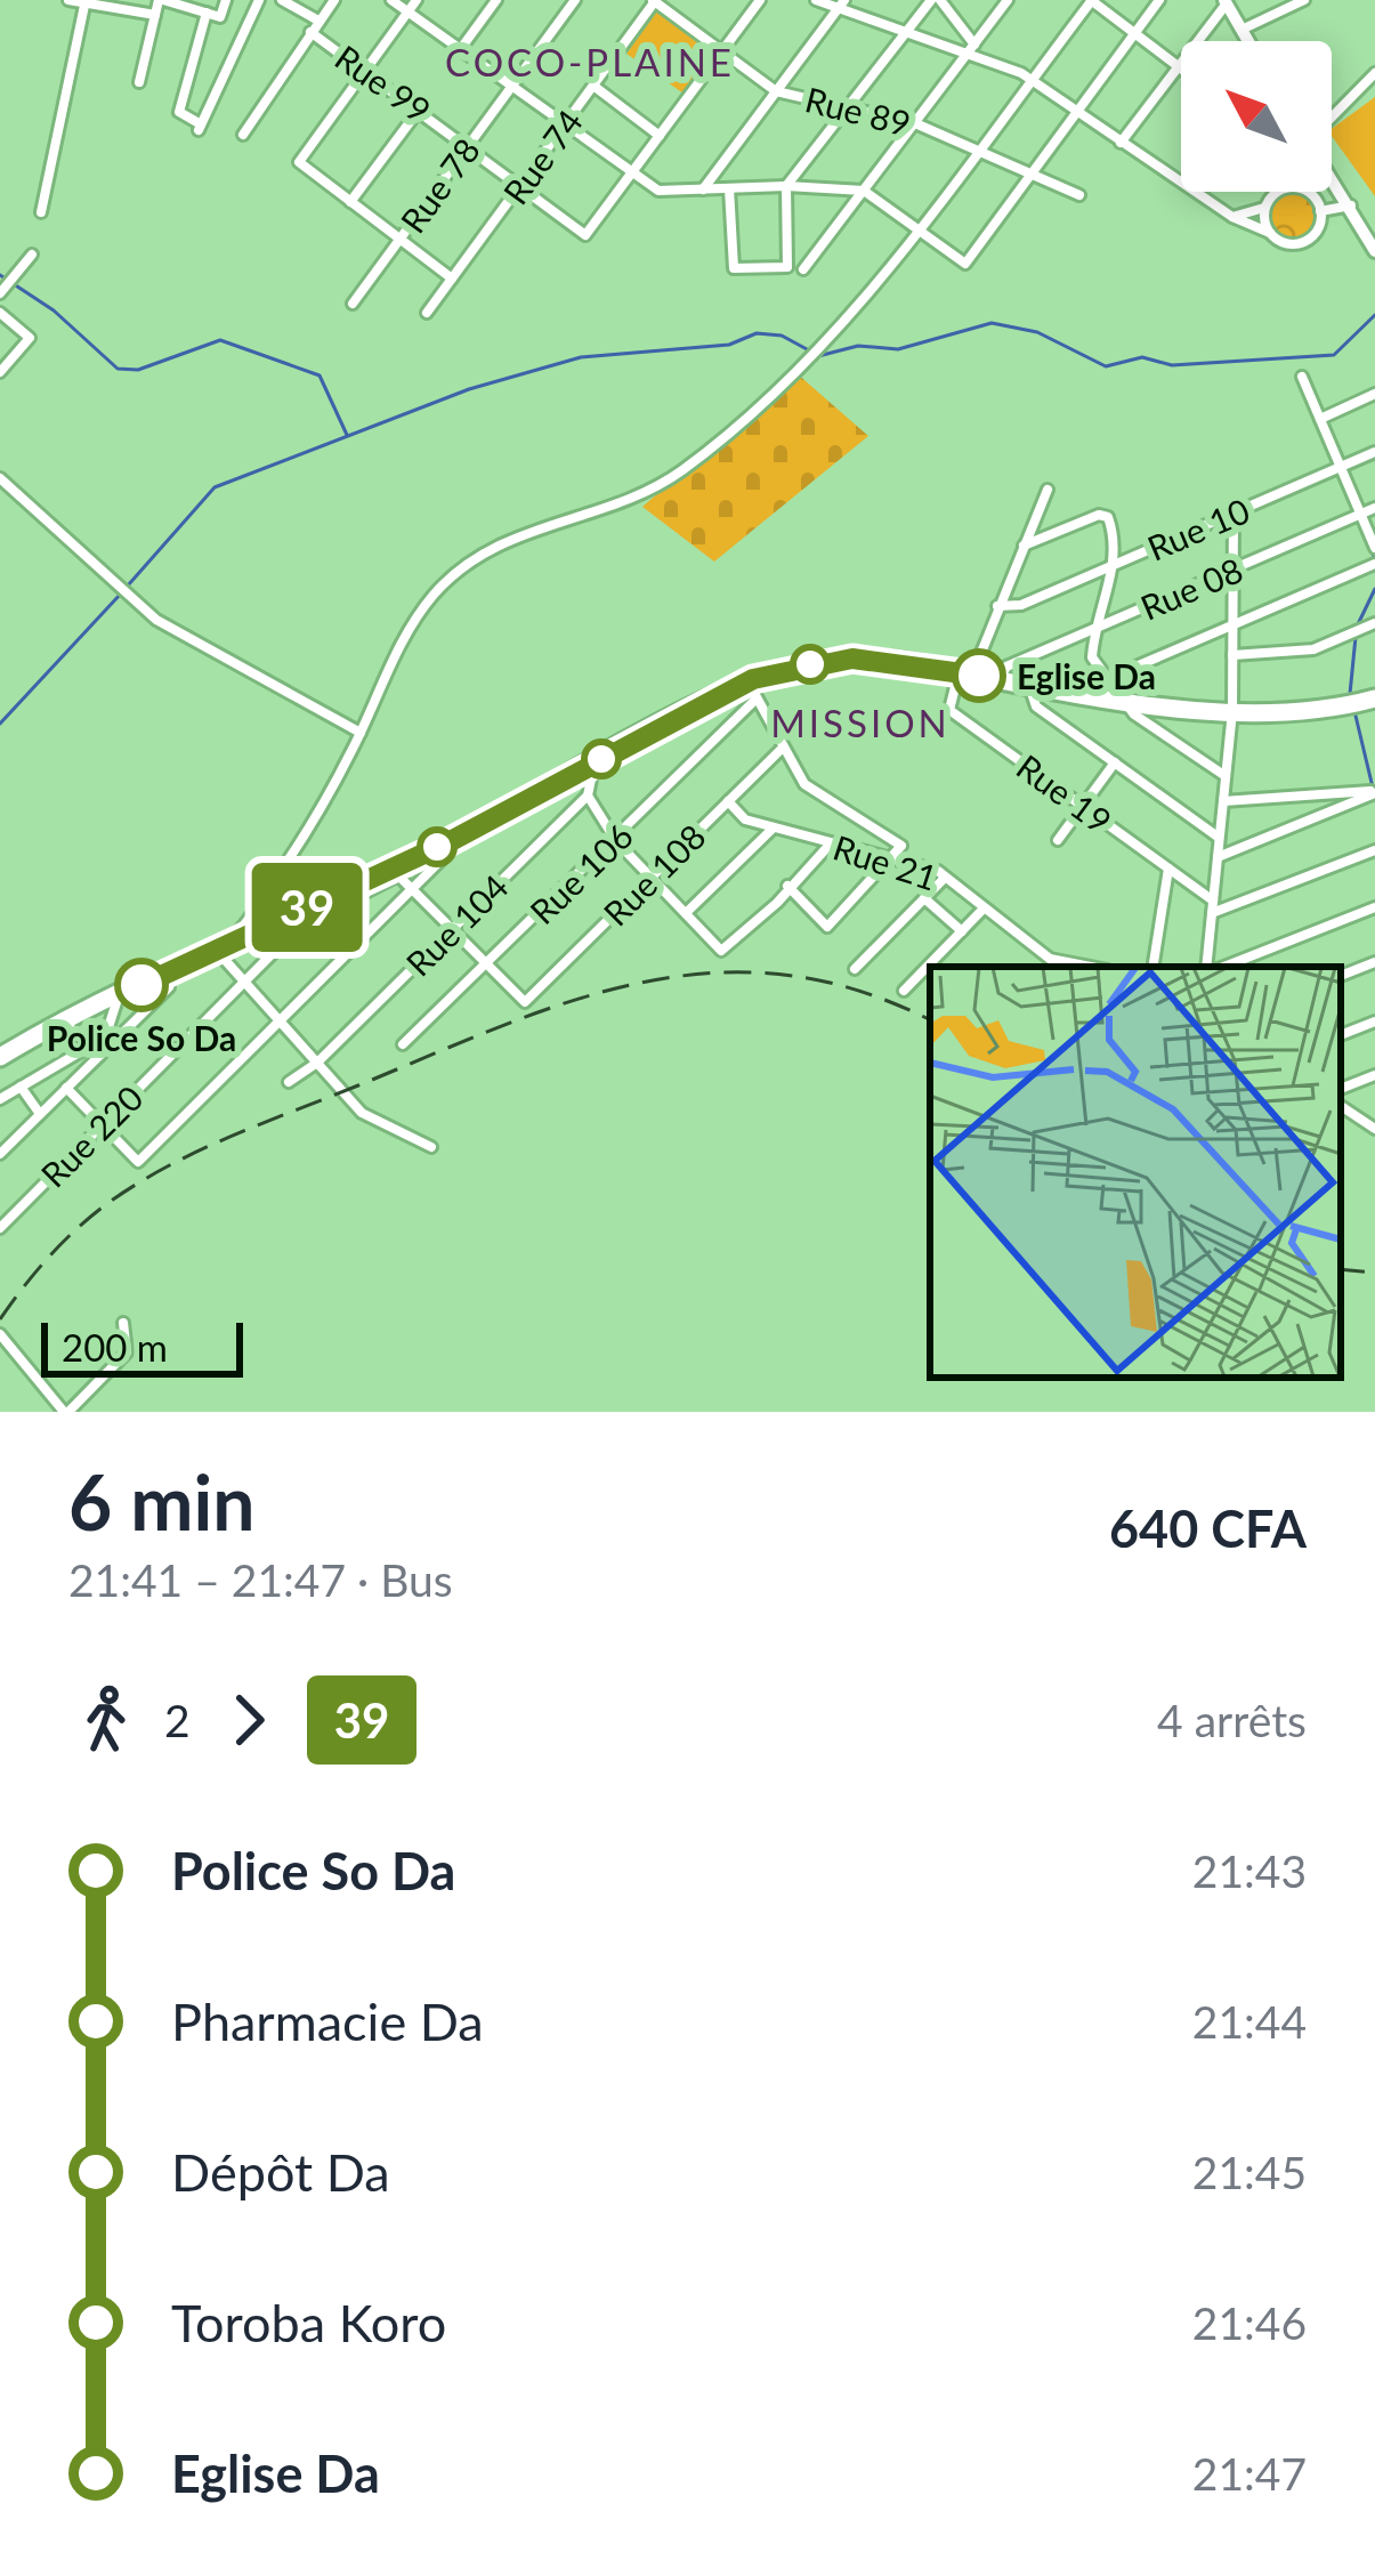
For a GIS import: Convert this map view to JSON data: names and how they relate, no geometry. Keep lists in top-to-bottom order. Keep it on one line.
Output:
{"streets":{"street":["Rue 99","Rue 89","Rue 74","Rue 78","Rue 10","Rue 08","Rue 19","Rue 21","Rue 106","Rue 108","Rue 104","Rue 220"]},"crossings":[["Rue 99","Rue 74"],["Rue 99","Rue 78"],["Rue 89","Rue 74"],["Rue 21","Rue 108"],["Rue 106","Rue 108"]],"districts":["COCO-PLAINE","MISSION"],"places":["Eglise Da","Police So Da"],"lines":["bus line 39"],"scale_bar":"200 m","north":"top left","page":{"on_map":"39","scale":"200 m","heading":["6 min","21:41 – 21:47 · Bus","640 CFA"],"legs":["2","39","4 arrêts"],"list":[{"name":"Police So Da","value":"21:43"},{"name":"Pharmacie Da","value":"21:44"},{"name":"Dépôt Da","value":"21:45"},{"name":"Toroba Koro","value":"21:46"},{"name":"Eglise Da","value":"21:47"}]}}
